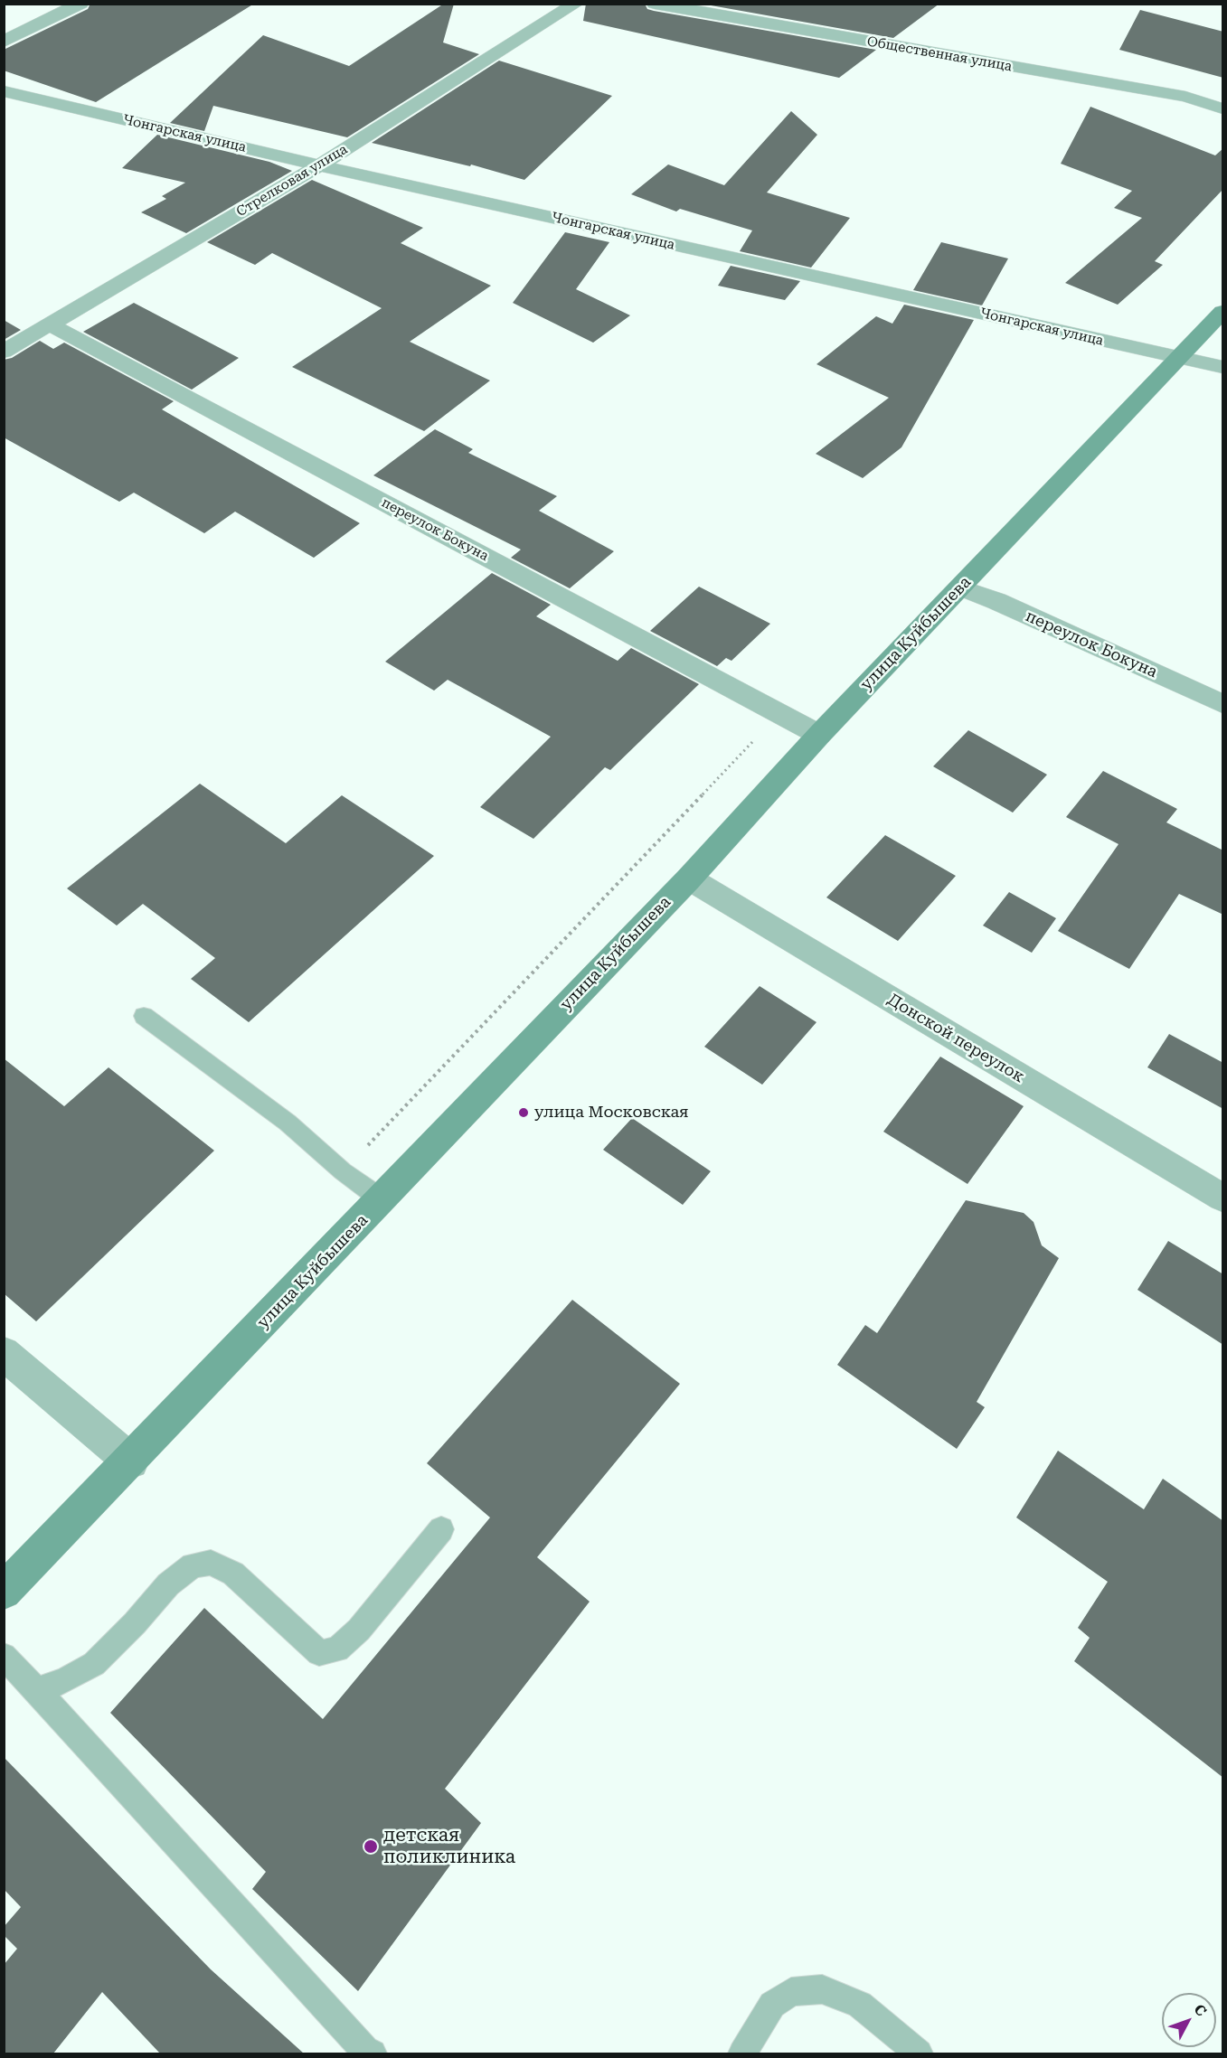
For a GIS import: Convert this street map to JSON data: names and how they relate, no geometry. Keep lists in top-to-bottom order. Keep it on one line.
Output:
{"streets":{"main road":["улица Куйбышева"],"street":["Общественная улица","Чонгарская улица","Стрелковая улица","переулок Бокуна","Донской переулок"]},"crossings":[["Чонгарская улица","Стрелковая улица"],["Чонгарская улица","улица Куйбышева"],["Стрелковая улица","переулок Бокуна"],["переулок Бокуна","улица Куйбышева"],["улица Куйбышева","Донской переулок"]],"places":["улица Московская","детская поликлиника"],"north":"top right"}
